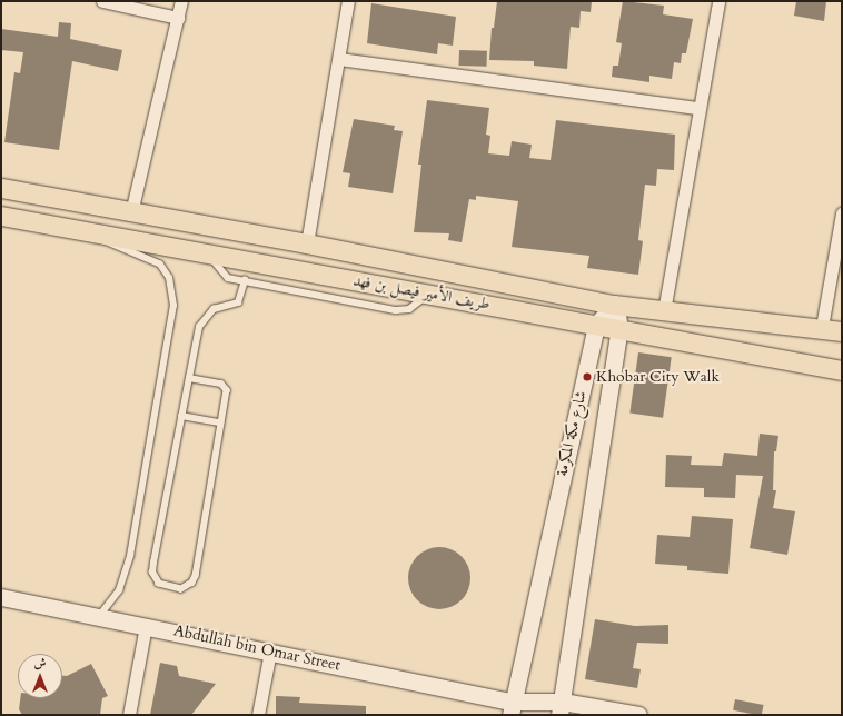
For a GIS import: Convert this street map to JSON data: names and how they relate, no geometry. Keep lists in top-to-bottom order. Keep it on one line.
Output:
{"streets":{"main road":["طريف الأمير فيصل بن فهد","شارع مكة المكرمة","Abdullah bin Omar Street"]},"crossings":[["طريف الأمير فيصل بن فهد","شارع مكة المكرمة"],["شارع مكة المكرمة","Abdullah bin Omar Street"]],"places":["Khobar City Walk"],"north":"top"}
